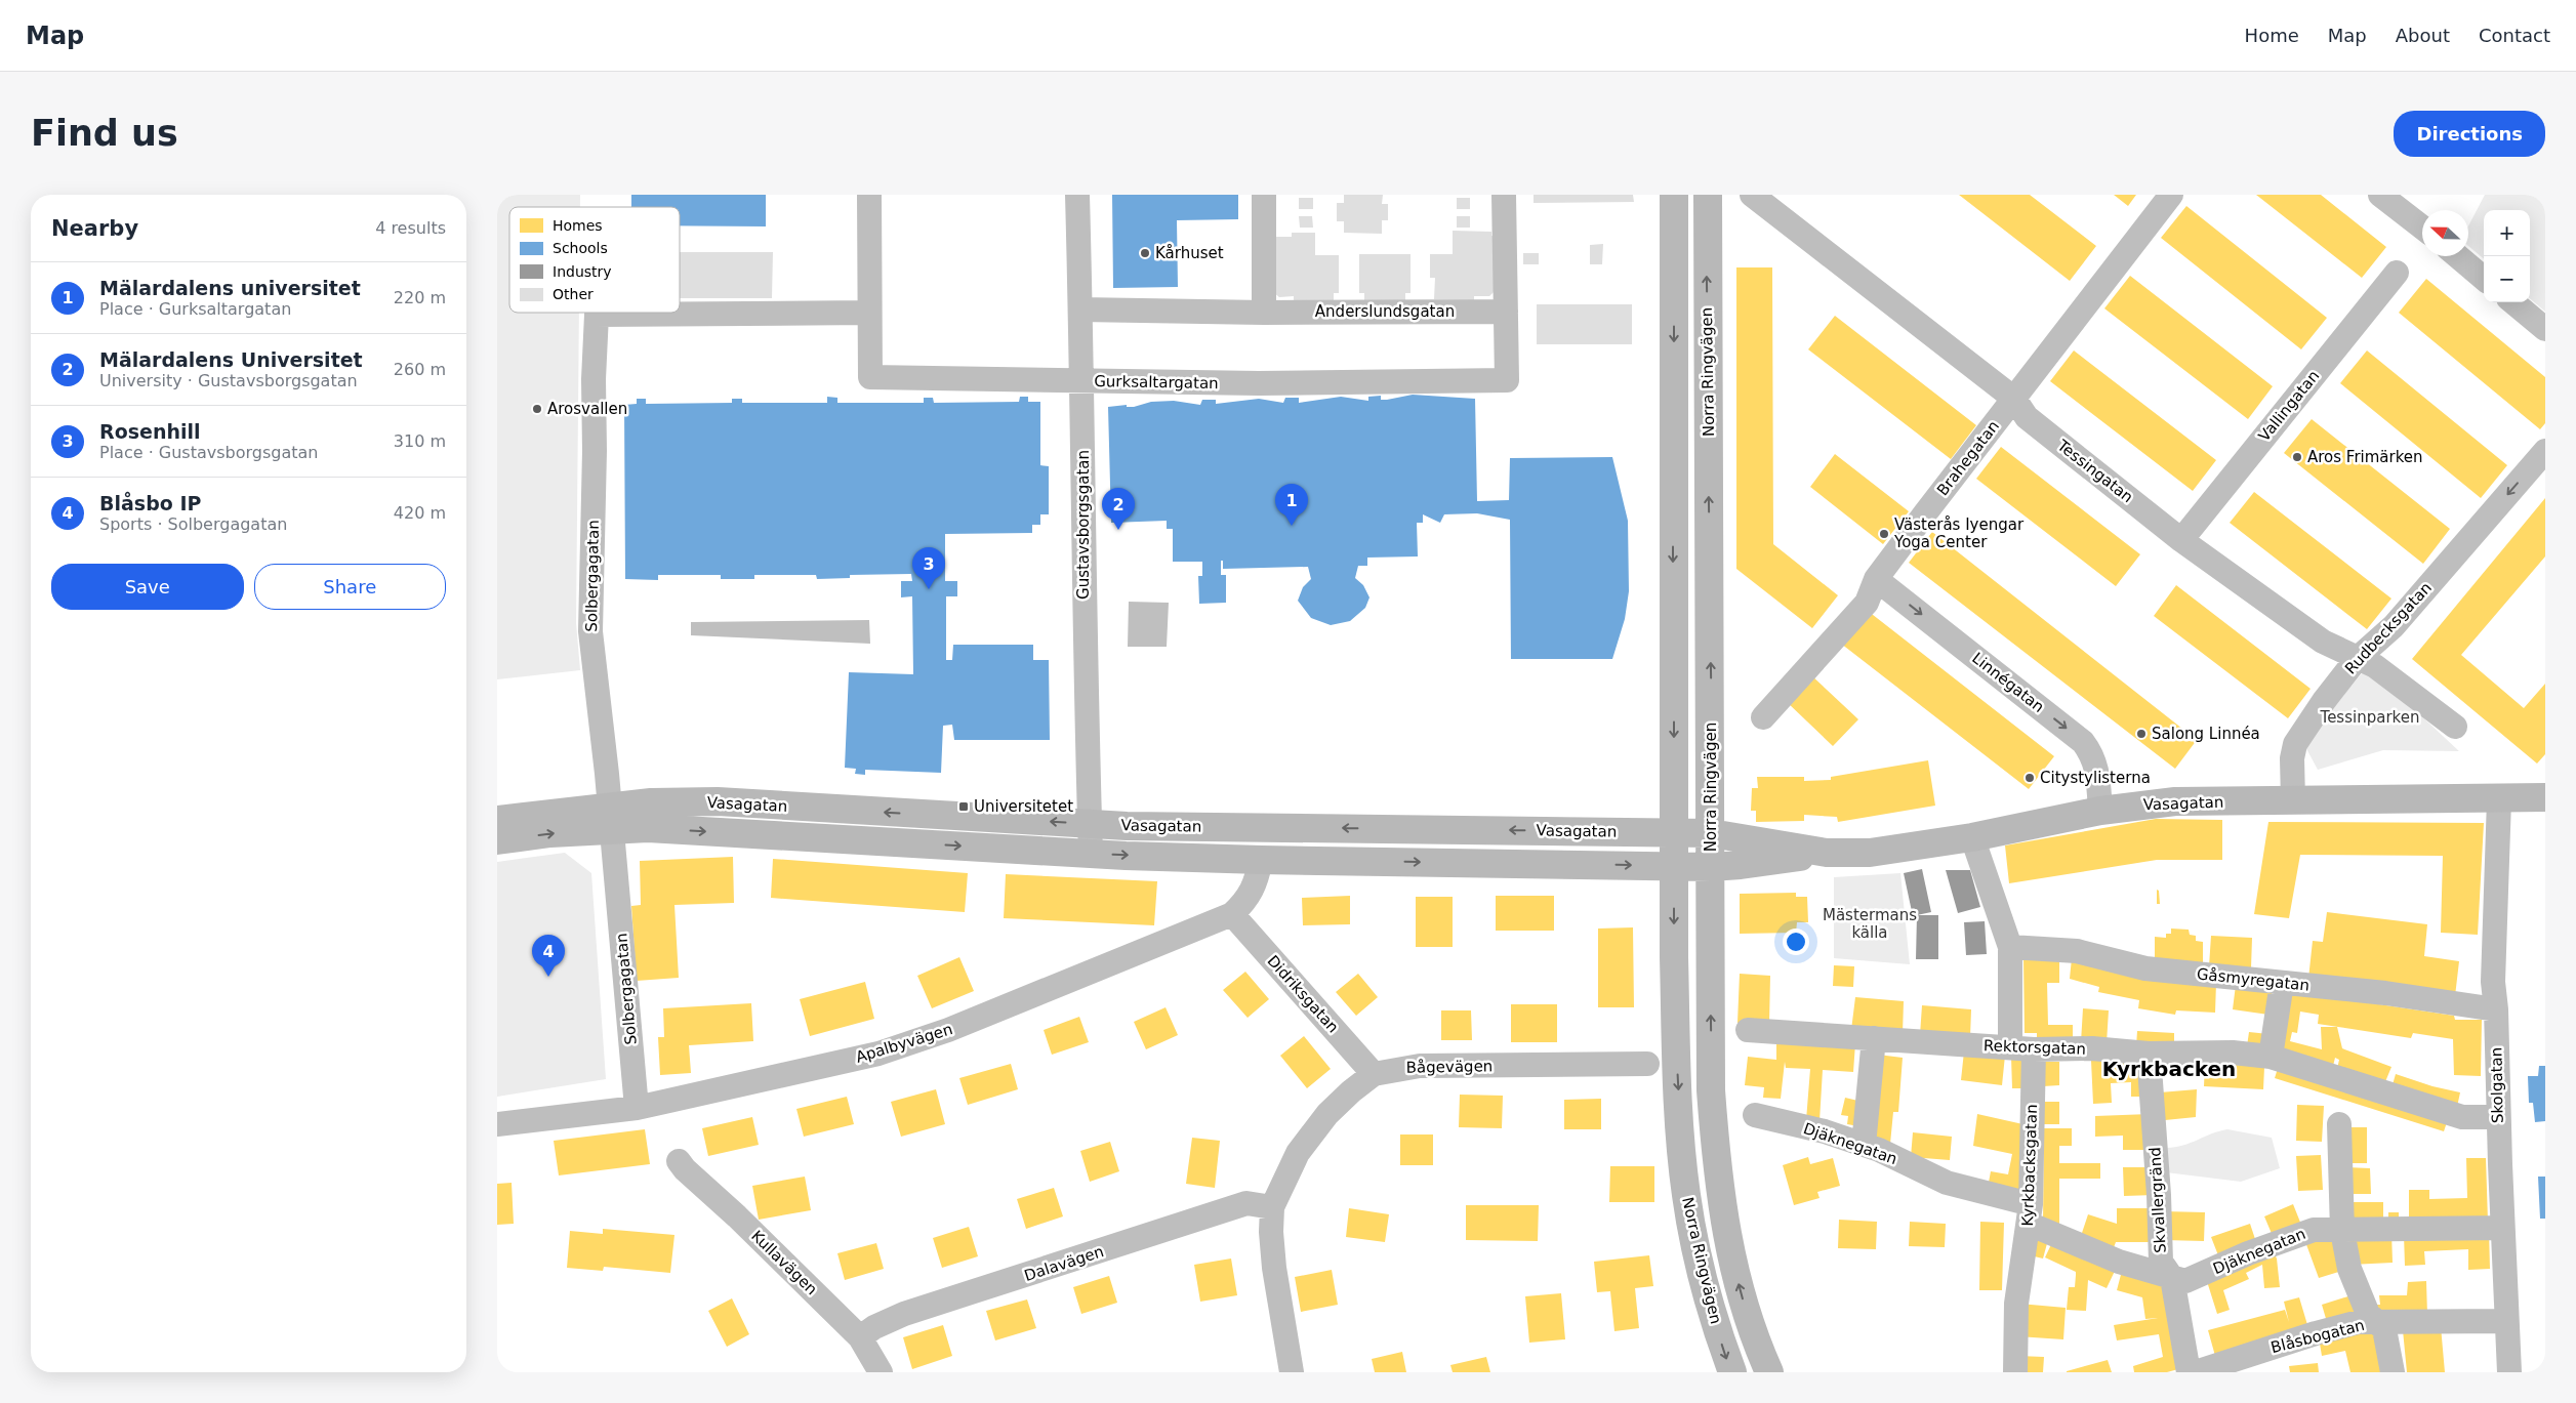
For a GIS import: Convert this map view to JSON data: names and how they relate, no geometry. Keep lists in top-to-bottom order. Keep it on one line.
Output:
{"streets":{"street":["Anderslundsgatan","Norra Ringvägen","Gurksaltargatan","Vallingatan","Brahegatan","Tessingatan","Gustavsborgsgatan","Solbergagatan","Rudbecksgatan","Linnégatan","Vasagatan","Gåsmyregatan","Didriksgatan","Apalbyvägen","Rektorsgatan","Bågevägen","Skolgatan","Djäknegatan","Kyrkbacksgatan","Skvallergränd","Kullavägen","Dalavägen","Blåsbogatan"]},"crossings":[["Anderslundsgatan","Gurksaltargatan"],["Anderslundsgatan","Gustavsborgsgatan"],["Norra Ringvägen","Vasagatan"],["Gurksaltargatan","Gustavsborgsgatan"],["Gurksaltargatan","Solbergagatan"],["Vallingatan","Tessingatan"],["Brahegatan","Tessingatan"],["Brahegatan","Linnégatan"],["Tessingatan","Rudbecksgatan"],["Gustavsborgsgatan","Vasagatan"],["Solbergagatan","Vasagatan"],["Solbergagatan","Apalbyvägen"],["Rudbecksgatan","Vasagatan"],["Linnégatan","Vasagatan"],["Vasagatan","Apalbyvägen"],["Vasagatan","Skolgatan"],["Vasagatan","Kyrkbacksgatan"],["Gåsmyregatan","Skolgatan"],["Gåsmyregatan","Kyrkbacksgatan"],["Didriksgatan","Apalbyvägen"],["Didriksgatan","Bågevägen"],["Rektorsgatan","Skolgatan"],["Rektorsgatan","Kyrkbacksgatan"],["Rektorsgatan","Skvallergränd"],["Bågevägen","Dalavägen"],["Skolgatan","Djäknegatan"],["Skolgatan","Blåsbogatan"],["Djäknegatan","Kyrkbacksgatan"],["Djäknegatan","Skvallergränd"],["Kullavägen","Dalavägen"]],"one_way":["Rudbecksgatan","Linnégatan"],"districts":["Kyrkbacken"],"parks":["Tessinparken","Mästermans källa"],"places":{"other":["Kårhuset","Arosvallen","Aros Frimärken","Västerås Iyengar Yoga Center","Salong Linnéa","Citystylisterna"],"transit":["Universitetet"]},"legend":["Homes","Schools","Industry","Other"],"north":"left","page":{"header":"Map","nav":["Home","Map","About","Contact"],"buttons":["Directions",["Save","Share"]],"title":"Find us","heading":["Nearby","4 results"],"map_buttons":["+","−"],"list":[{"mark":"1","name":"Mälardalens universitet","note":"Place · Gurksaltargatan","value":"220 m"},{"mark":"2","name":"Mälardalens Universitet","note":"University · Gustavsborgsgatan","value":"260 m"},{"mark":"3","name":"Rosenhill","note":"Place · Gustavsborgsgatan","value":"310 m"},{"mark":"4","name":"Blåsbo IP","note":"Sports · Solbergagatan","value":"420 m"}],"pins":["1","2","3","4"]}}
